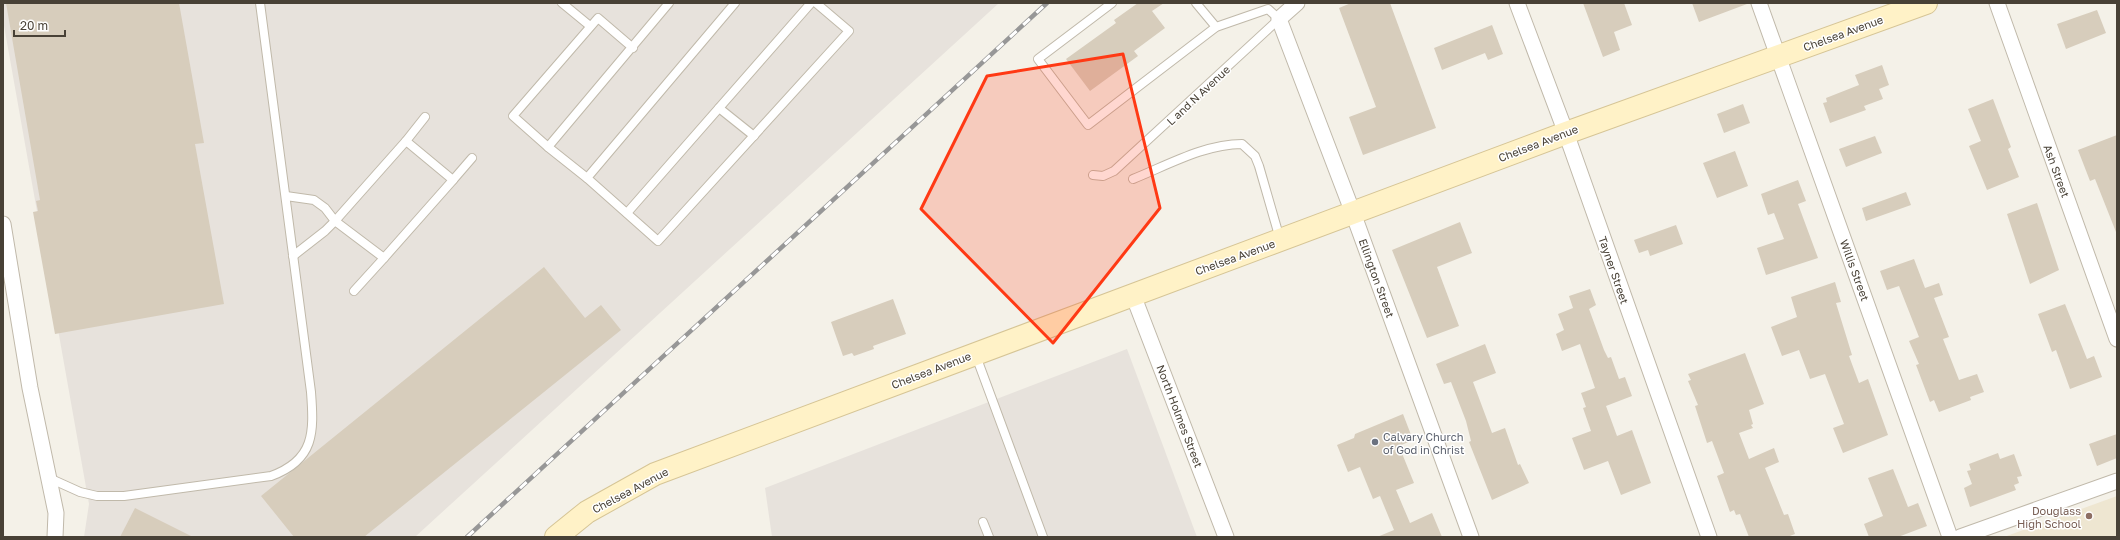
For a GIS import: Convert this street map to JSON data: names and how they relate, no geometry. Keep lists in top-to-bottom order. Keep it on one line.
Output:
{"streets":{"main road":["Chelsea Avenue"],"street":["L and N Avenue","Ash Street","Tayner Street","Willis Street","Ellington Street","North Holmes Street"]},"crossings":[["Chelsea Avenue","Tayner Street"],["Chelsea Avenue","Willis Street"],["Chelsea Avenue","Ellington Street"],["Chelsea Avenue","North Holmes Street"],["L and N Avenue","Ellington Street"]],"places":["Calvary Church of God in Christ","Douglass High School"],"scale_bar":"20 m"}
